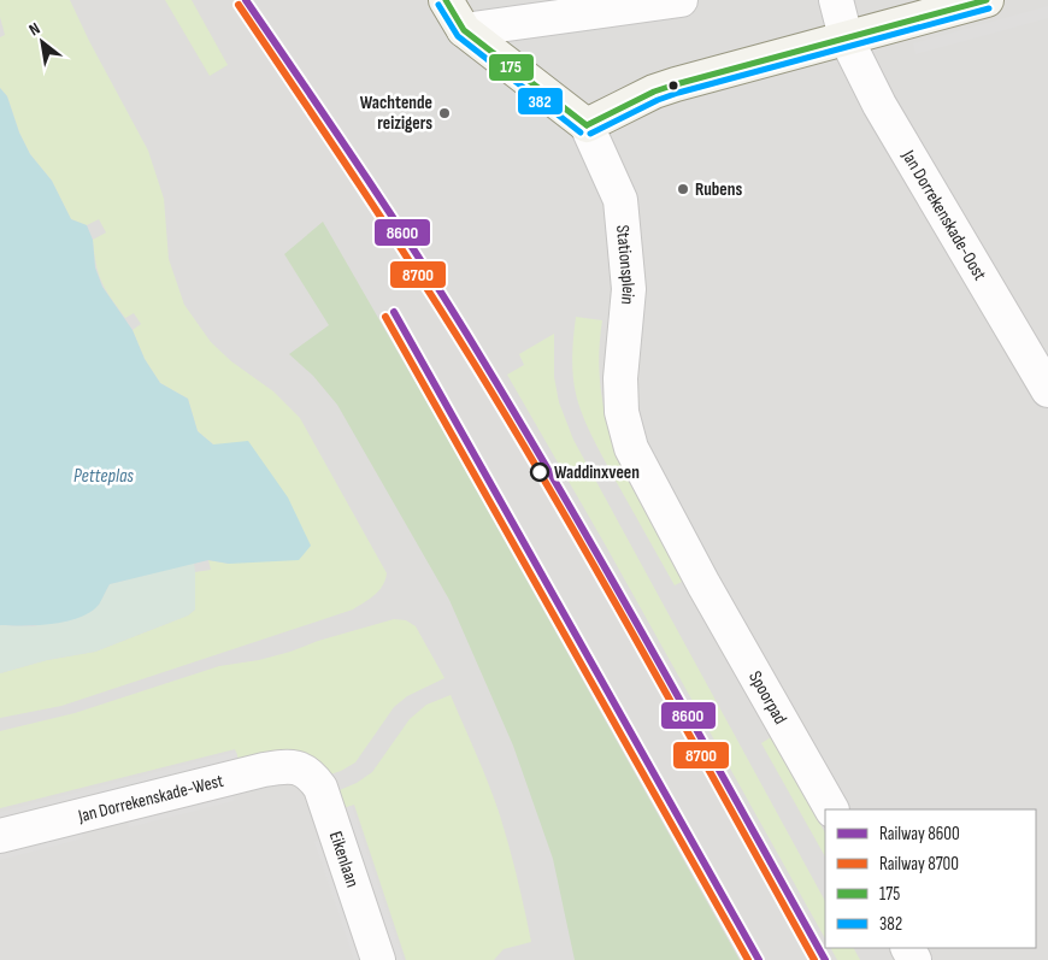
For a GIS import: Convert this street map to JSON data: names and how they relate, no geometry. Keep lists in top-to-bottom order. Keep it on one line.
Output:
{"streets":{"street":["Jan Dorrekenskade-Oost","Stationsplein","Spoorpad","Jan Dorrekenskade-West","Eikenlaan"]},"crossings":[["Stationsplein","Spoorpad"],["Jan Dorrekenskade-West","Eikenlaan"]],"water":["Petteplas"],"places":["Wachtende reizigers","Rubens","Waddinxveen"],"lines":["rail line 8600","transit line 175","rail line 8700","transit line 382"],"legend":["Railway 8600","Railway 8700","175","382"],"north":"top left"}
